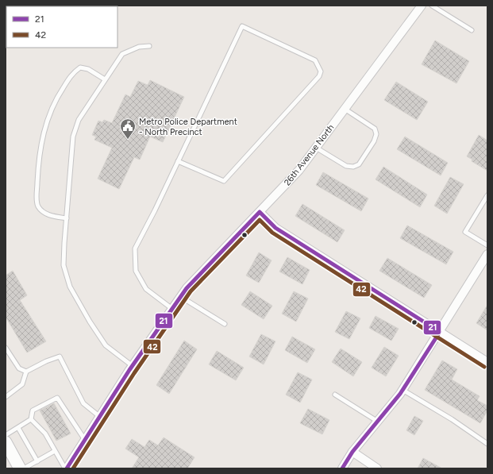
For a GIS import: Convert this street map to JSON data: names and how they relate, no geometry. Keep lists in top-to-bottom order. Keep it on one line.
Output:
{"streets":{"street":["26th Avenue North"]},"places":{"public building":["Metro Police Department - North Precinct"]},"lines":["transit line 21","transit line 42"],"legend":["21","42"]}
